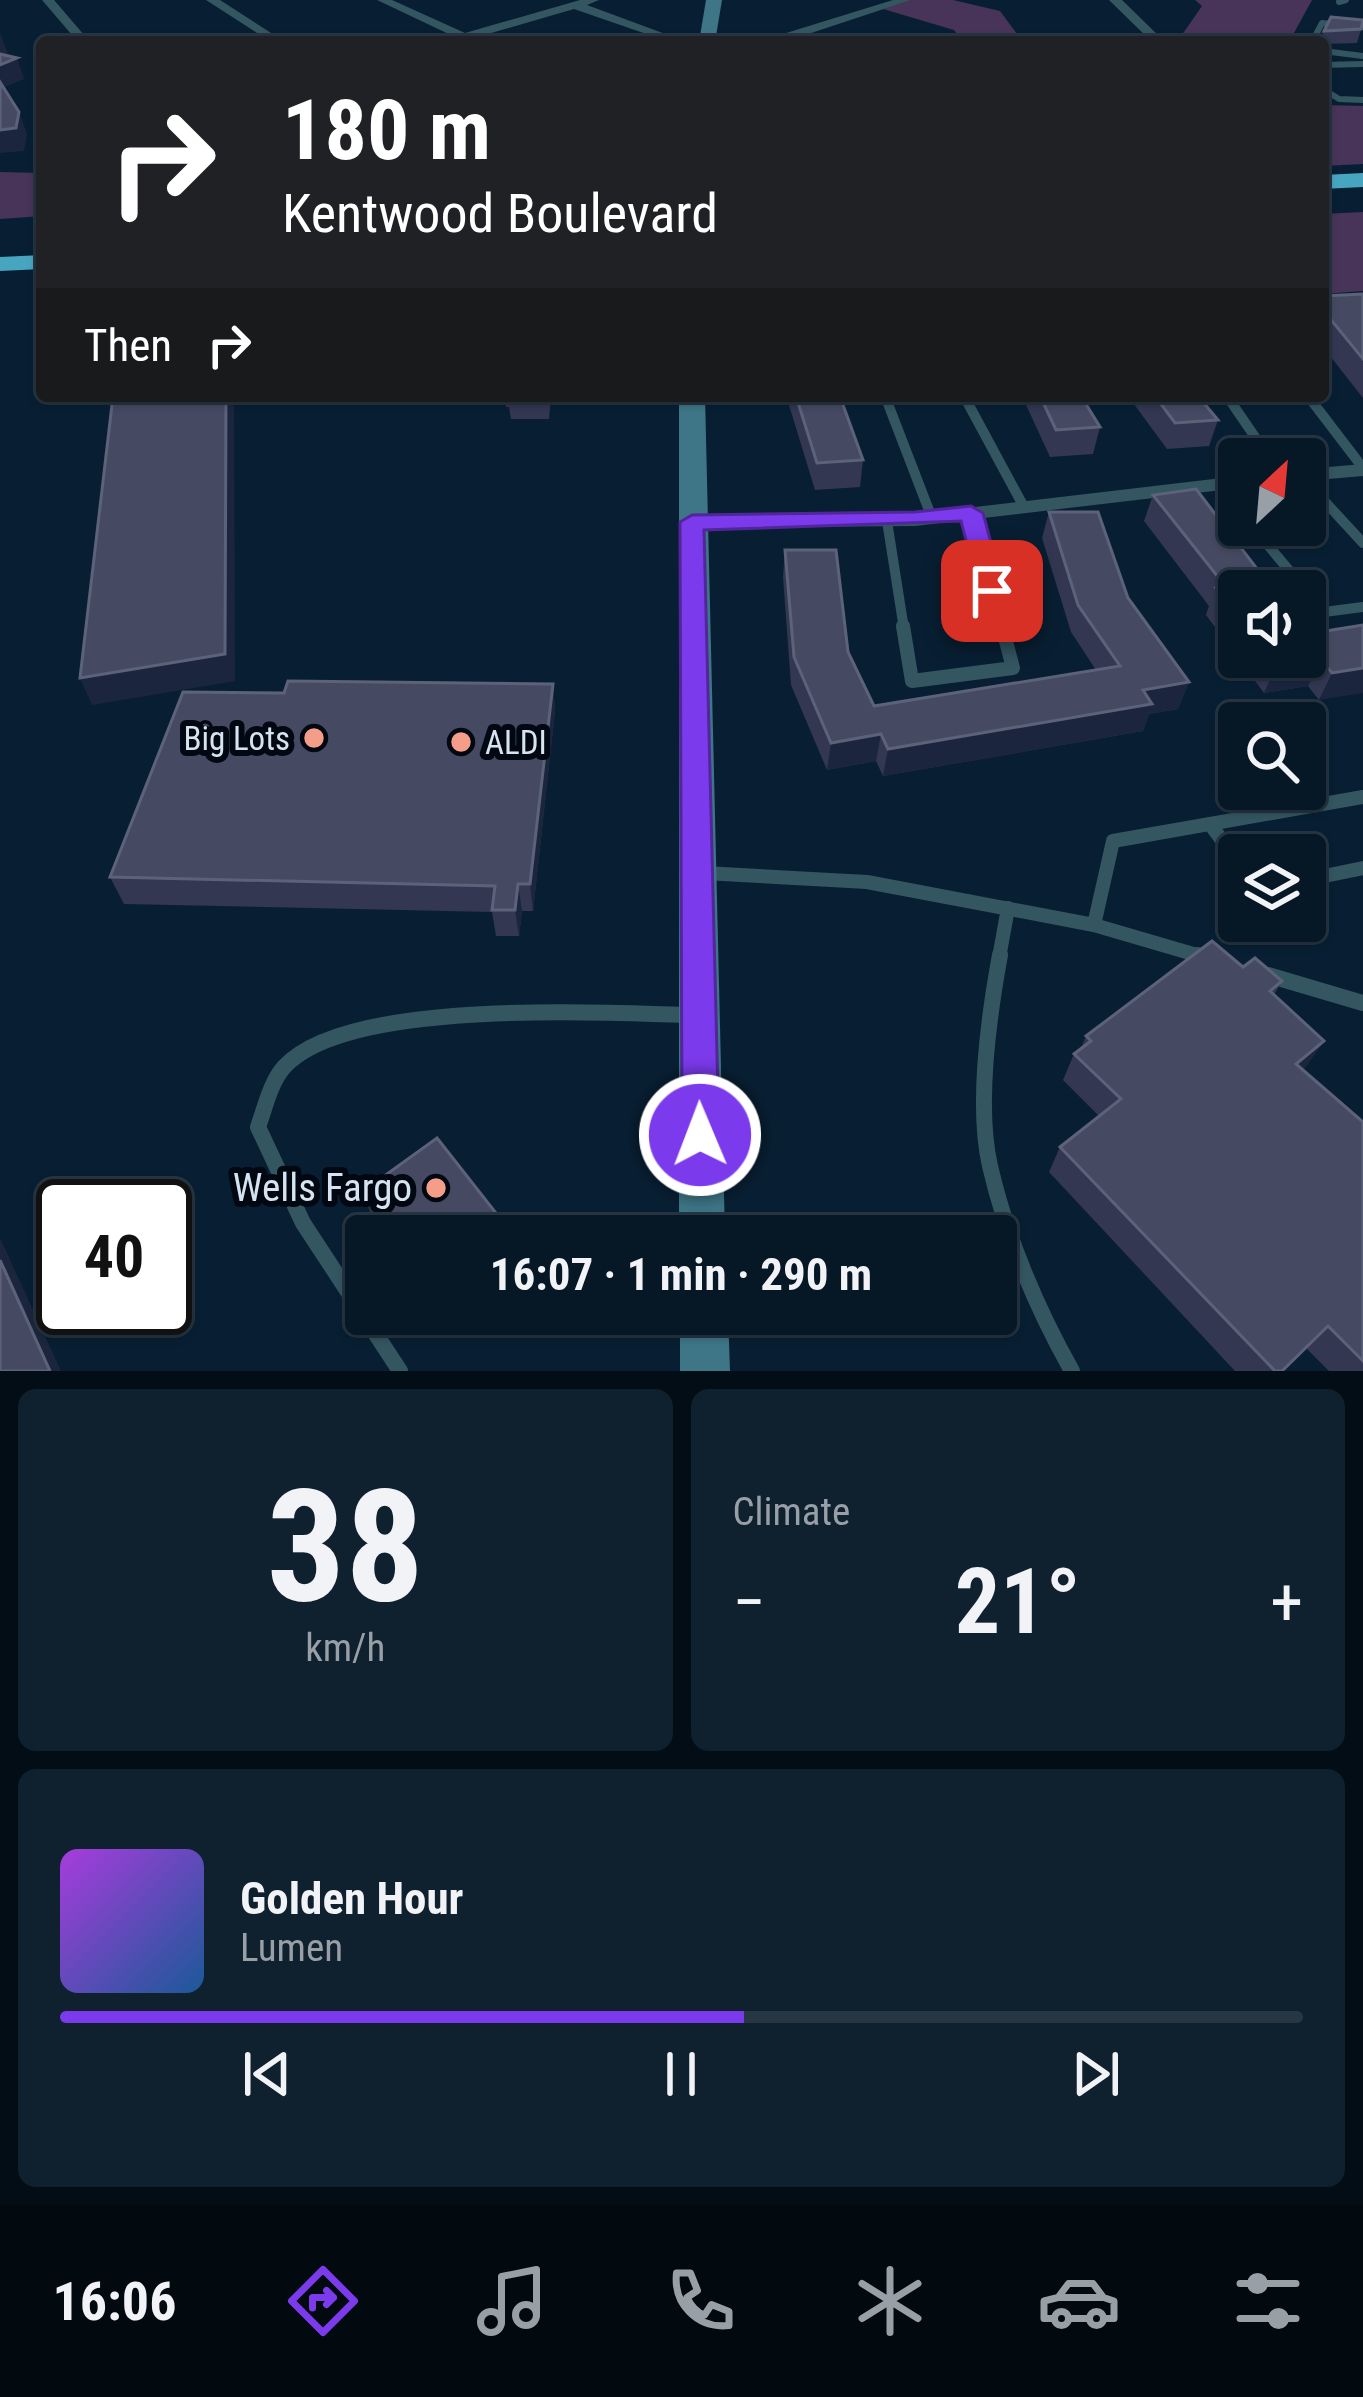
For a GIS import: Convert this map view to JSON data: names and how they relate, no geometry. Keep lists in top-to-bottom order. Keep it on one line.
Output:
{"places":["Big Lots","ALDI","Wells Fargo"],"north":"top right","page":{"turn":["180 m","Kentwood Boulevard"],"then":"Then","limit":"40","trip":"16:07 · 1 min · 290 m","tile":[["38","km/h"],"Climate"],"heat":["−","21°","+"],"song":["Golden Hour","Lumen"],"tabs":"16:06"}}
